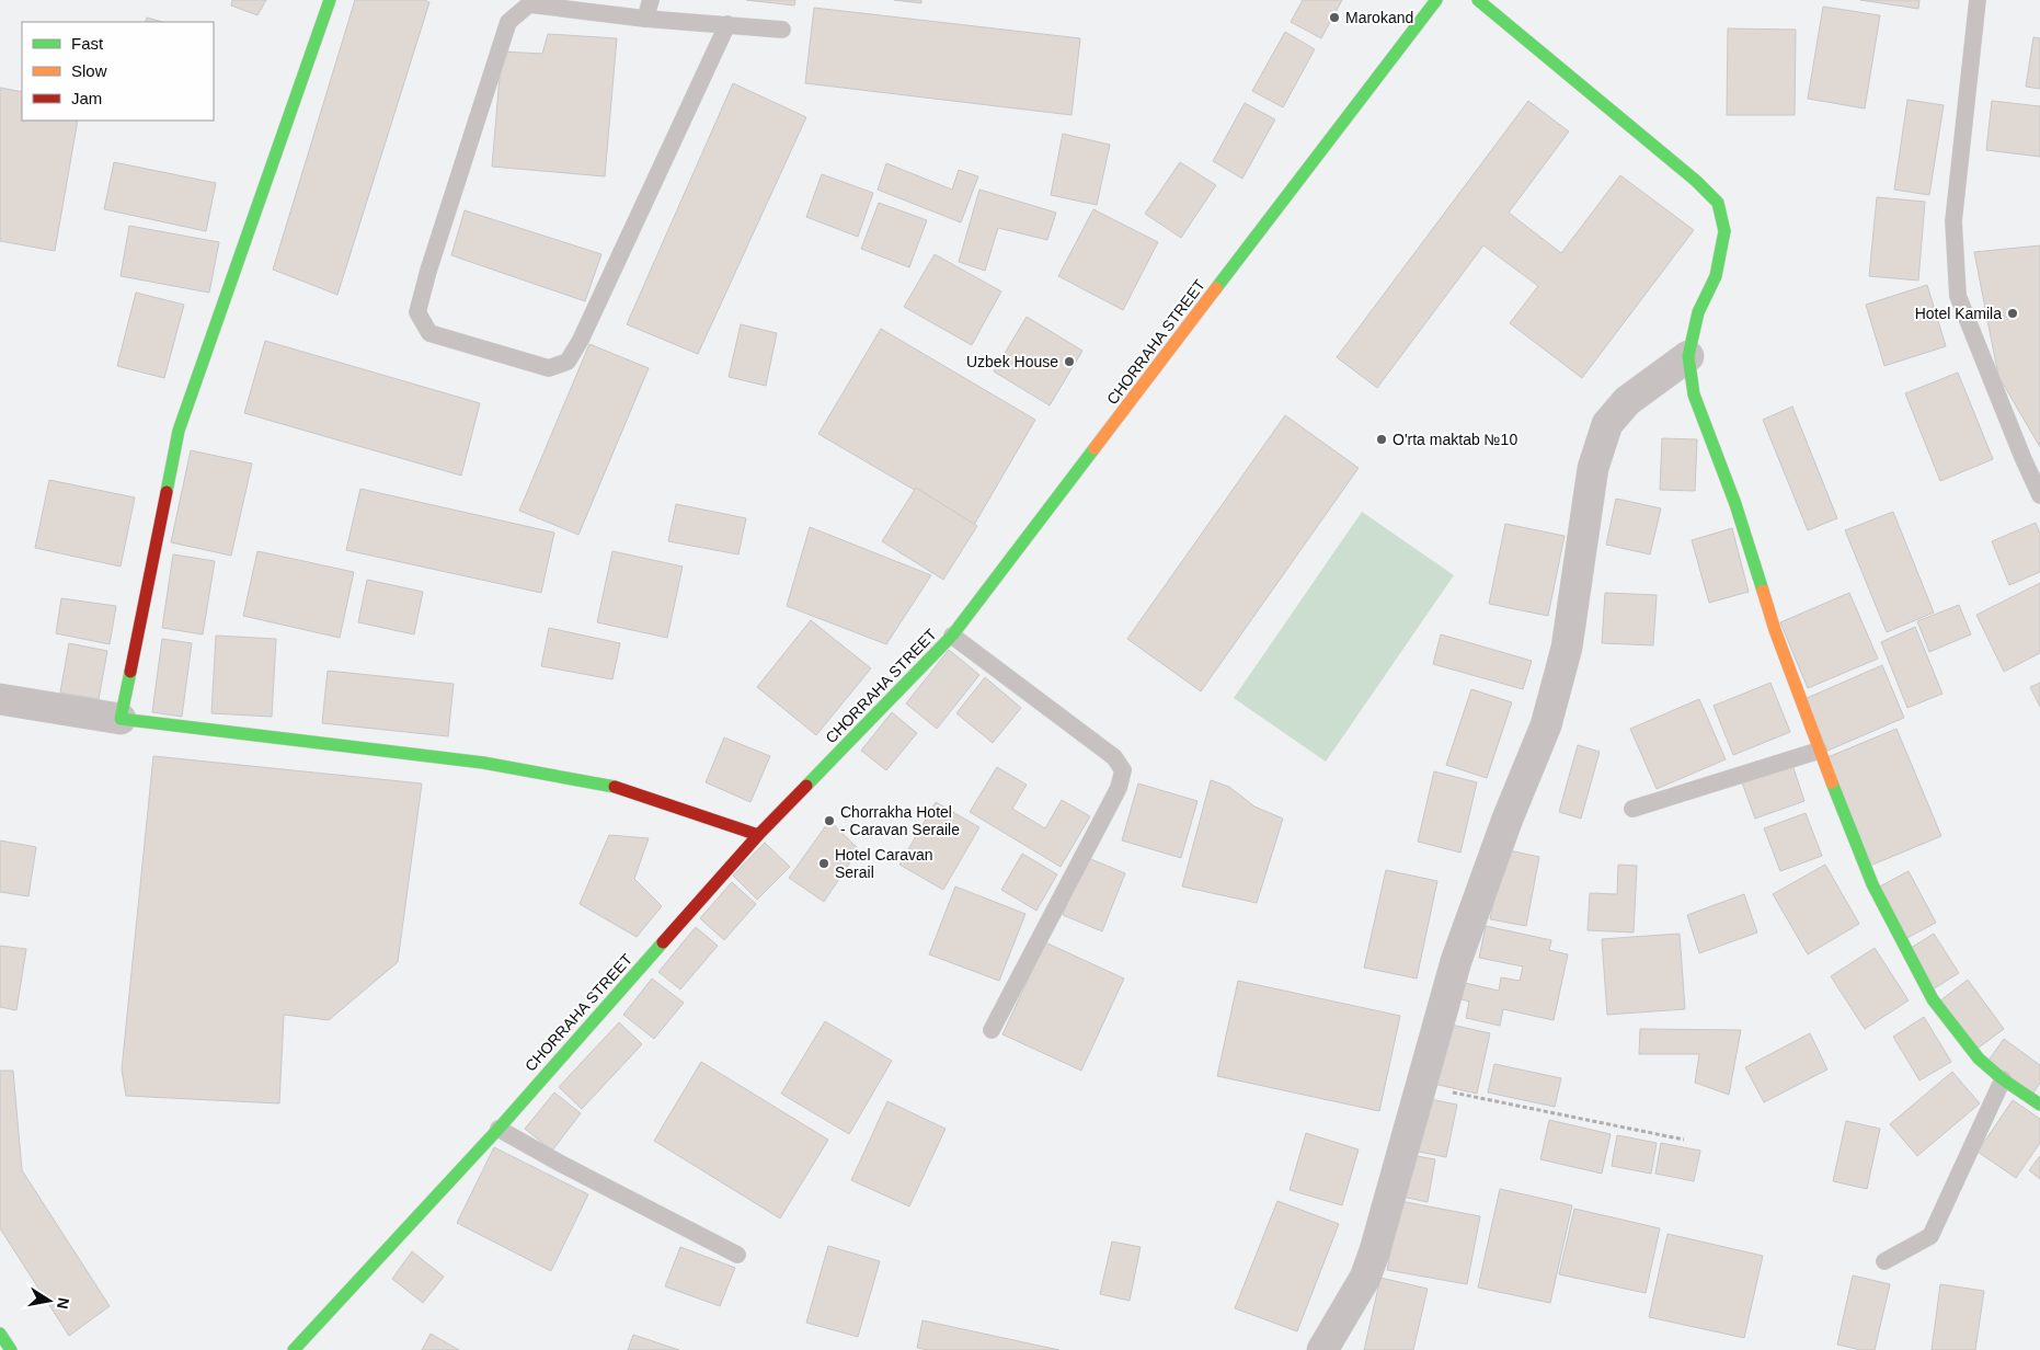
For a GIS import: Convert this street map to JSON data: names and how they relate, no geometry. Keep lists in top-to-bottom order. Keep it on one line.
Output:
{"streets":{"street":["CHORRAHA STREET"]},"places":["Marokand","Hotel Kamila","Uzbek House","O'rta maktab №10","Chorrakha Hotel - Caravan Seraile","Hotel Caravan Serail"],"legend":["Fast","Slow","Jam"],"north":"right"}
